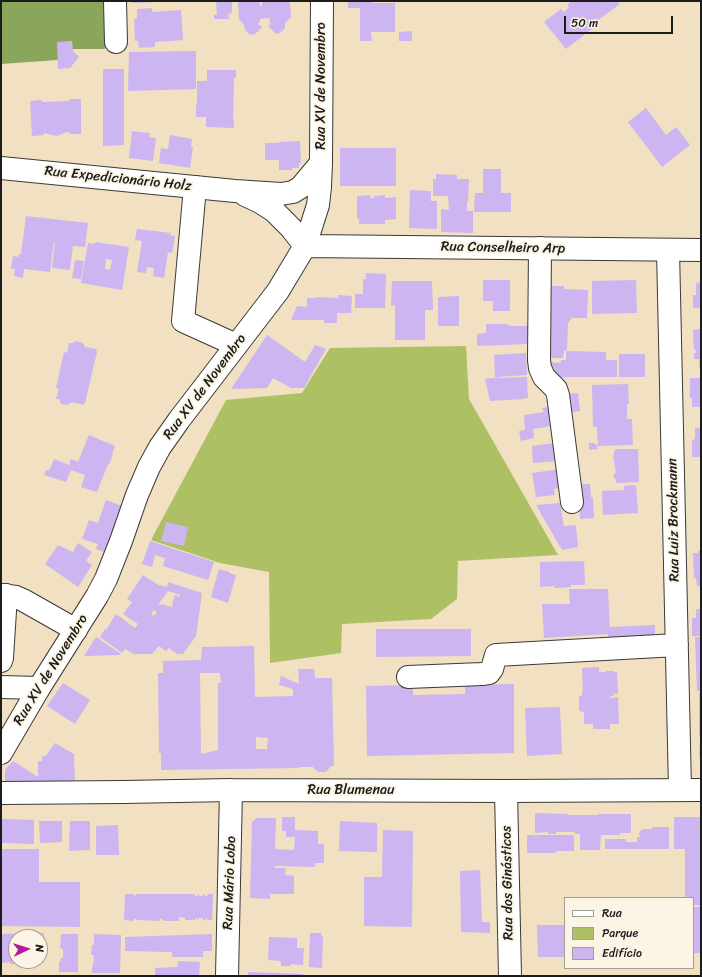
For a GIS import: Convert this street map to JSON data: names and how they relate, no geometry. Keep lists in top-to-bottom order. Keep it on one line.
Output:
{"streets":{"main road":["Rua XV de Novembro","Rua Expedicionário Holz","Rua Conselheiro Arp","Rua Luiz Brockmann","Rua Blumenau","Rua Mário Lobo","Rua dos Ginásticos"]},"crossings":[["Rua XV de Novembro","Rua Expedicionário Holz"],["Rua XV de Novembro","Rua Conselheiro Arp"],["Rua Expedicionário Holz","Rua Conselheiro Arp"],["Rua Conselheiro Arp","Rua Luiz Brockmann"],["Rua Luiz Brockmann","Rua Blumenau"],["Rua Blumenau","Rua Mário Lobo"],["Rua Blumenau","Rua dos Ginásticos"]],"legend":["Rua","Parque","Edifício"],"scale_bar":"50 m","north":"right"}
